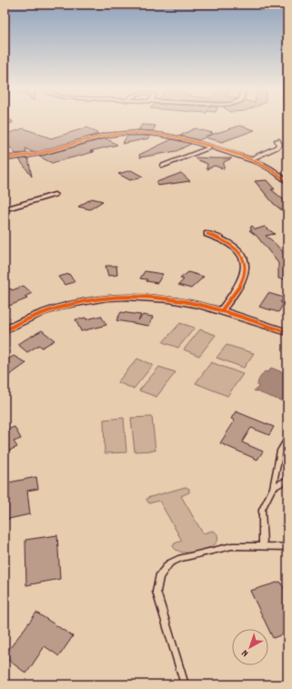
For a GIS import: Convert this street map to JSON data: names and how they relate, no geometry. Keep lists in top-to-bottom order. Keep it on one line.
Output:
{"north":"bottom left"}
